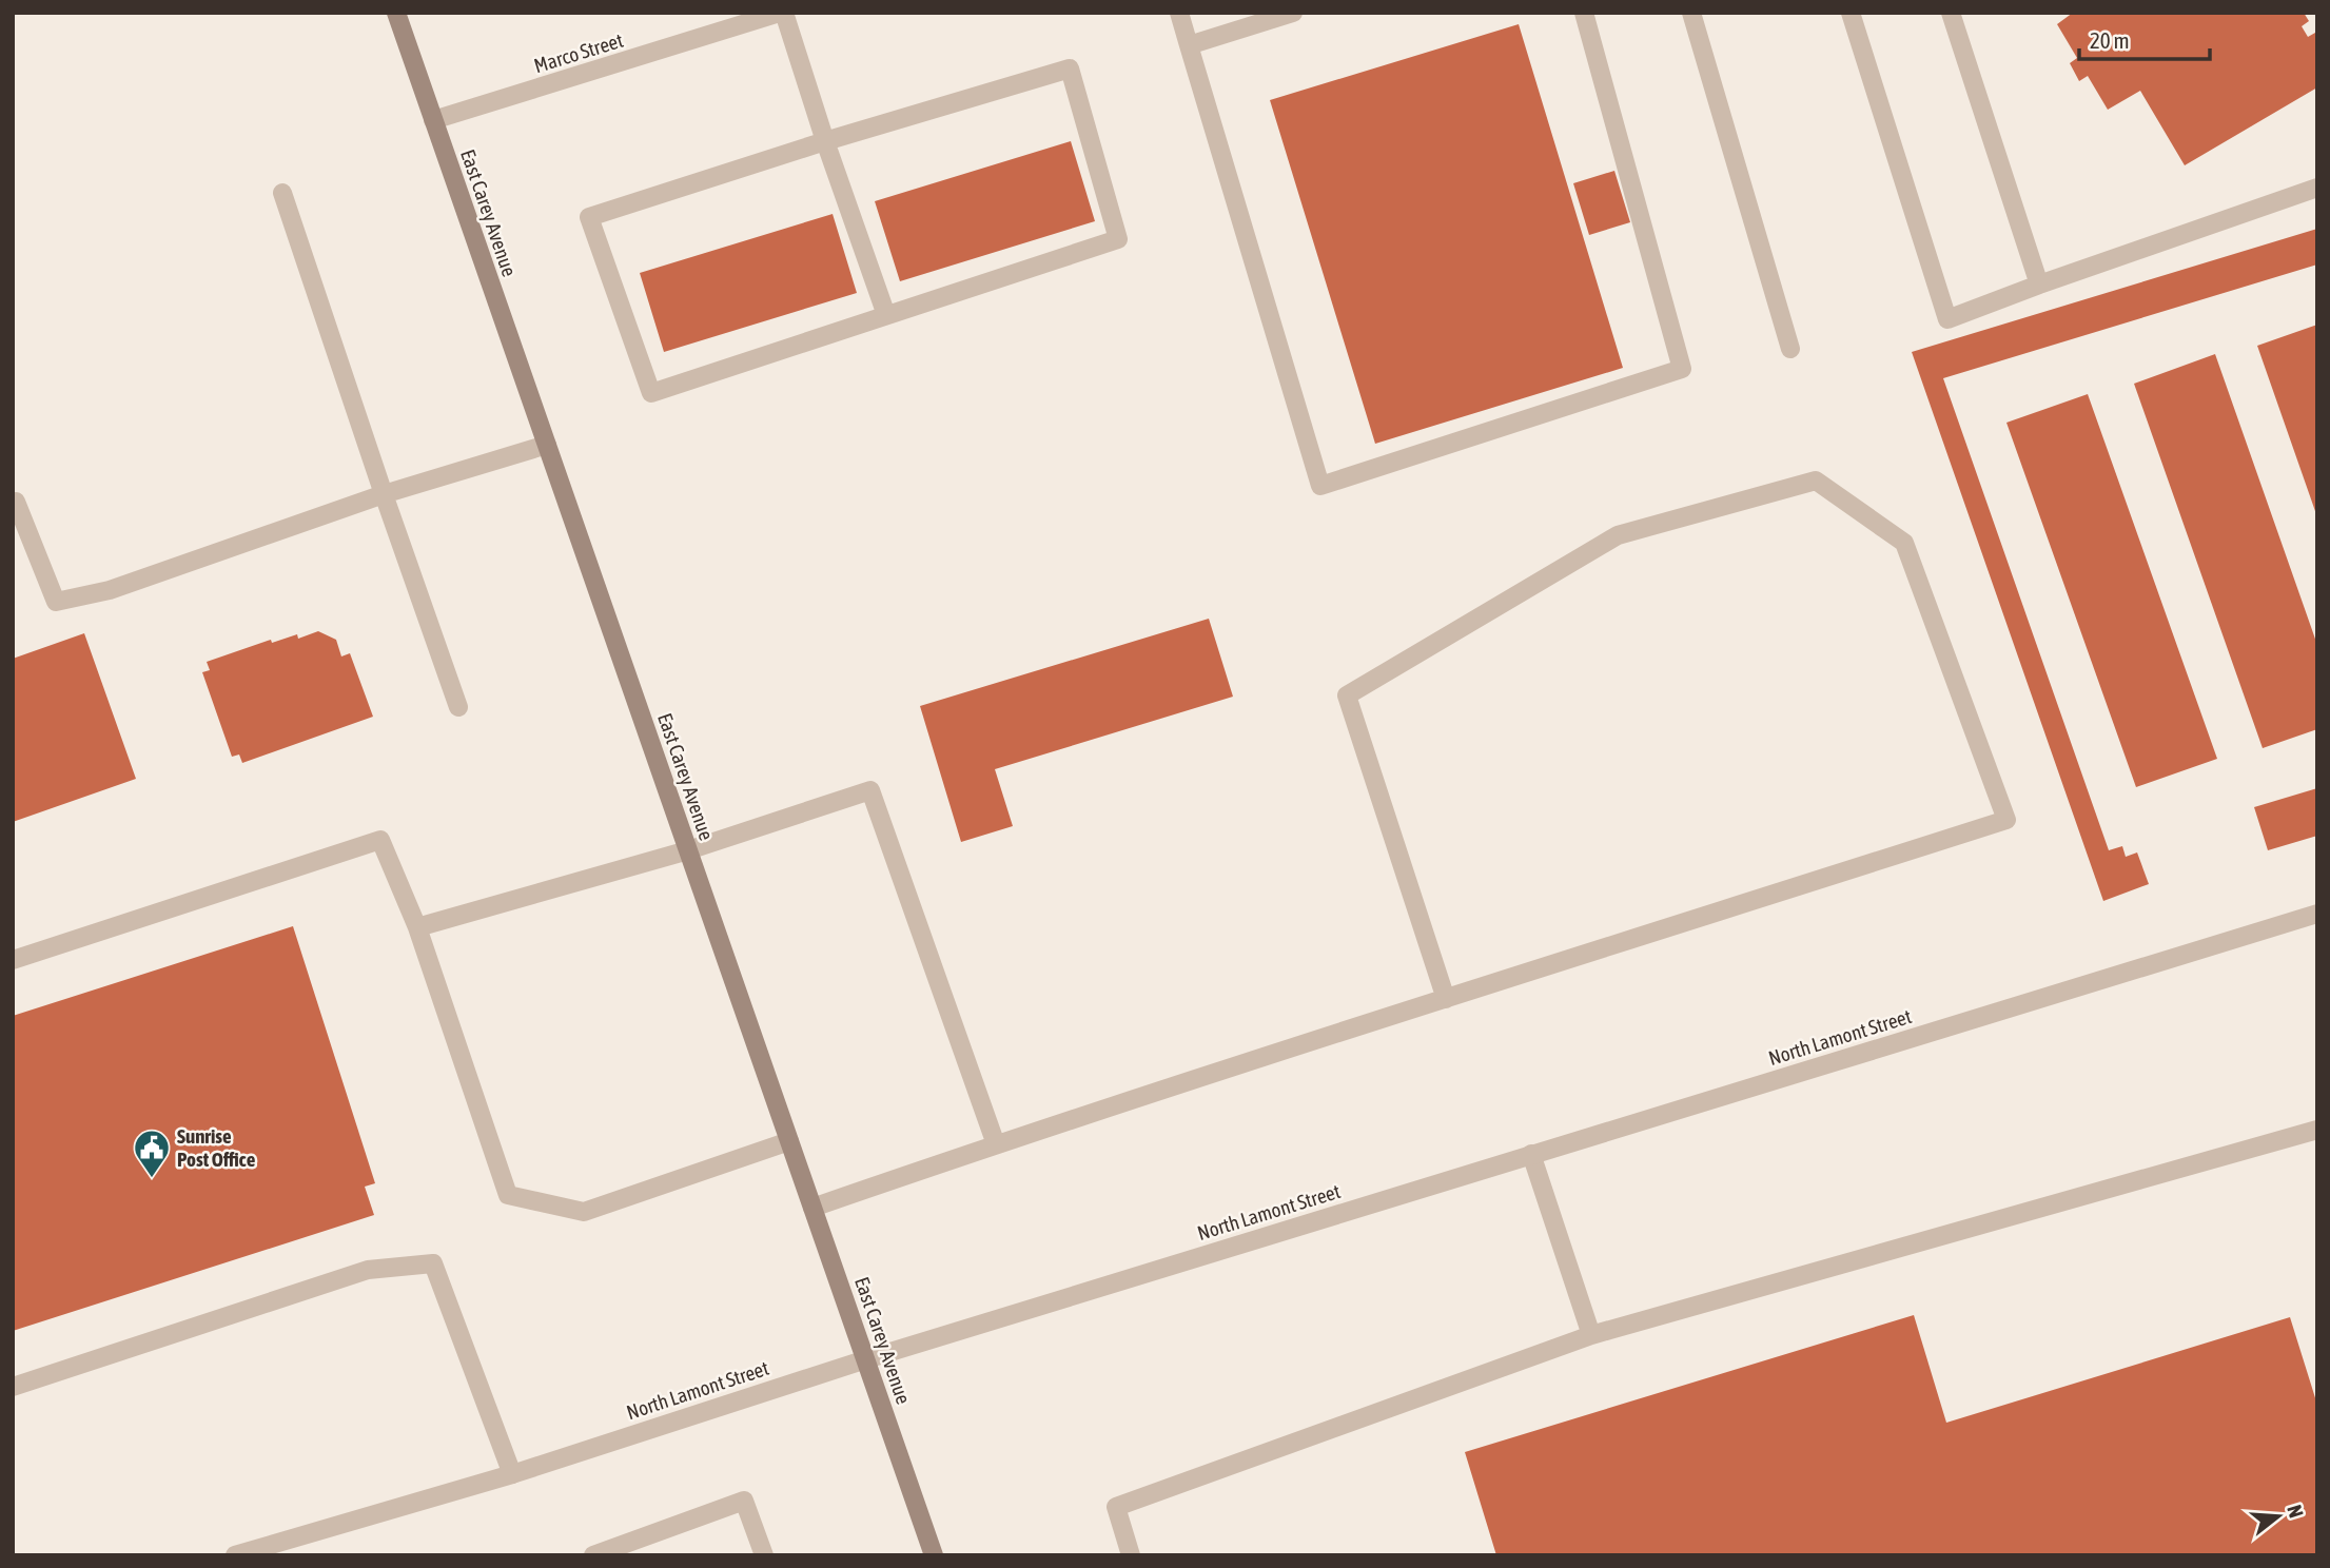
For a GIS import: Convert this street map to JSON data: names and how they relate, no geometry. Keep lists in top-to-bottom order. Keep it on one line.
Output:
{"streets":{"main road":["East Carey Avenue"],"street":["Marco Street","North Lamont Street"]},"crossings":[["Marco Street","East Carey Avenue"],["East Carey Avenue","North Lamont Street"]],"places":{"public building":["Sunrise Post Office"]},"scale_bar":"20 m","north":"right"}
